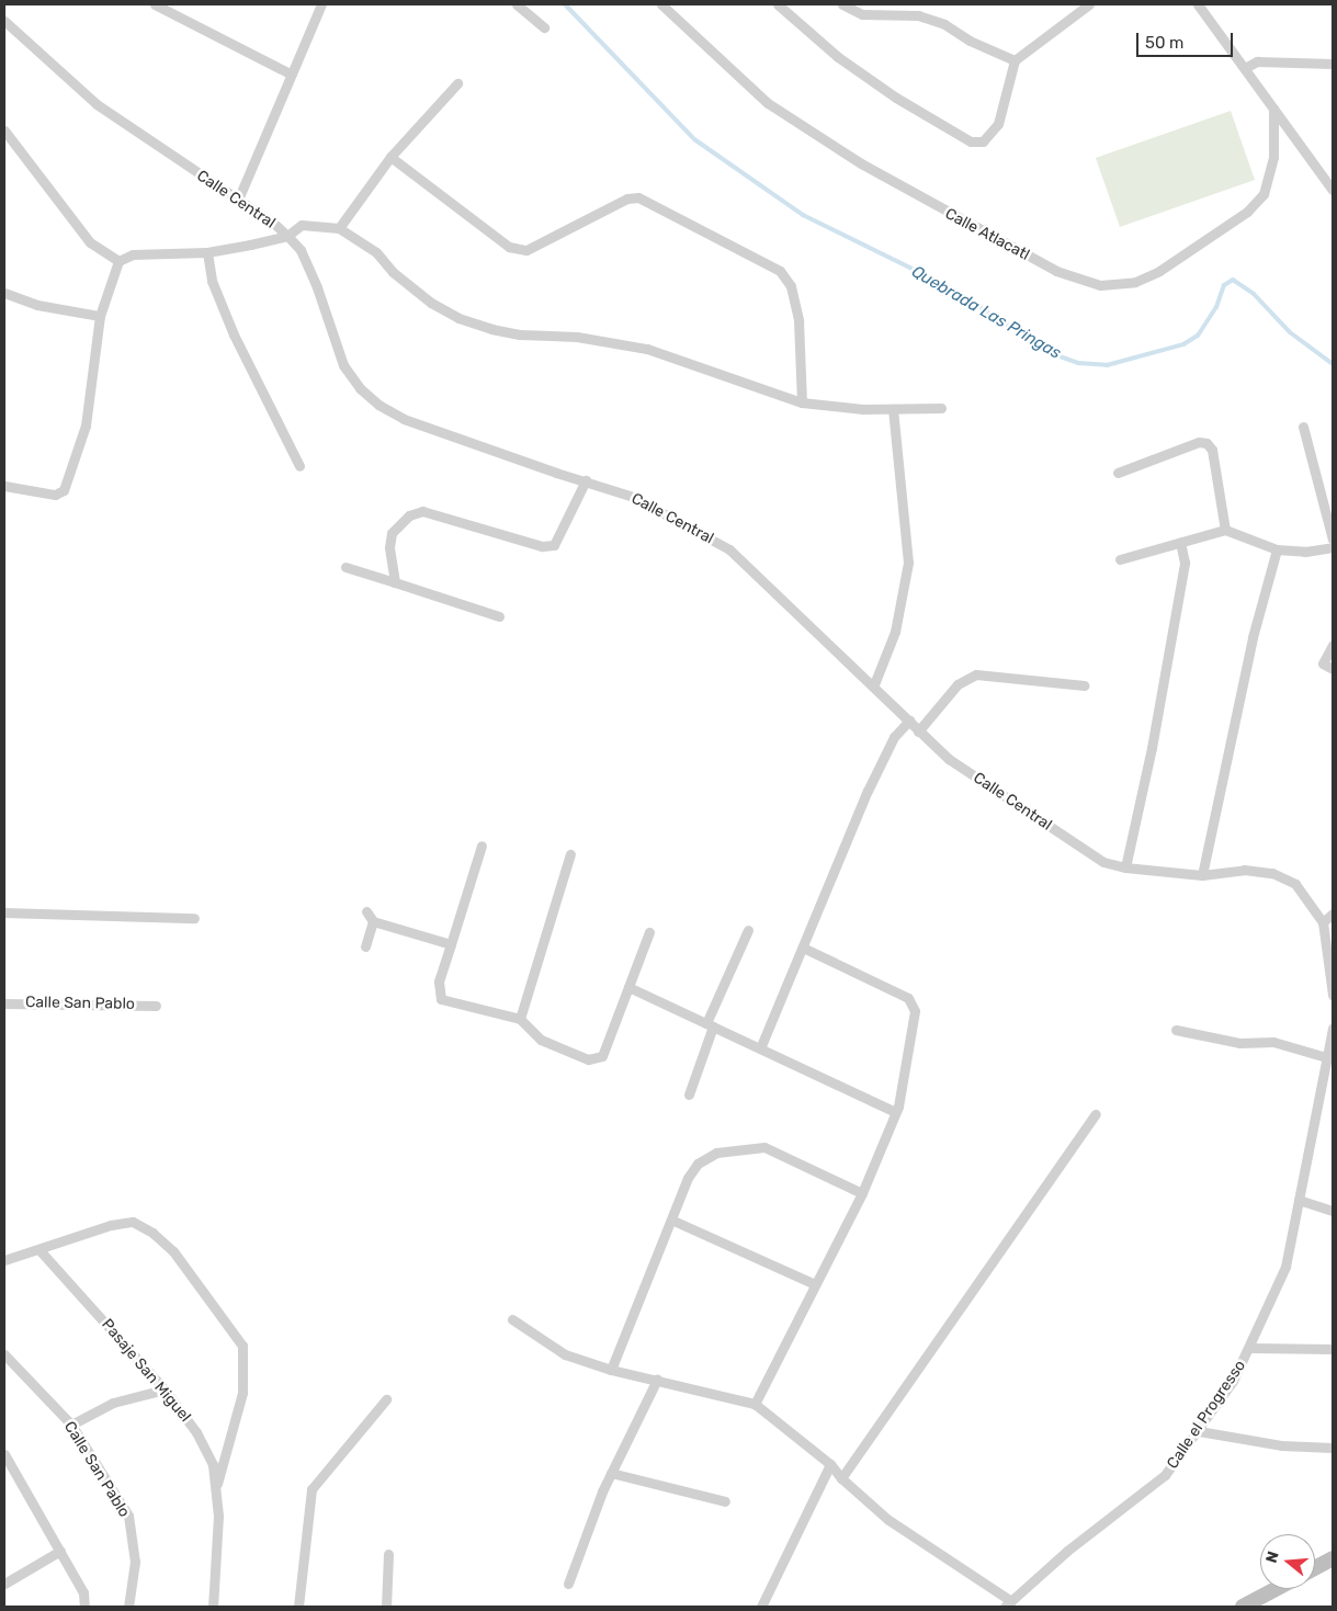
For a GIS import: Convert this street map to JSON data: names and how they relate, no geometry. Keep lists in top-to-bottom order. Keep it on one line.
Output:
{"streets":{"street":["Calle Central","Calle Atlacatl","Calle San Pablo","Pasaje San Miguel","Calle el Progresso"]},"water":["Quebrada Las Pringas"],"scale_bar":"50 m","north":"left"}
